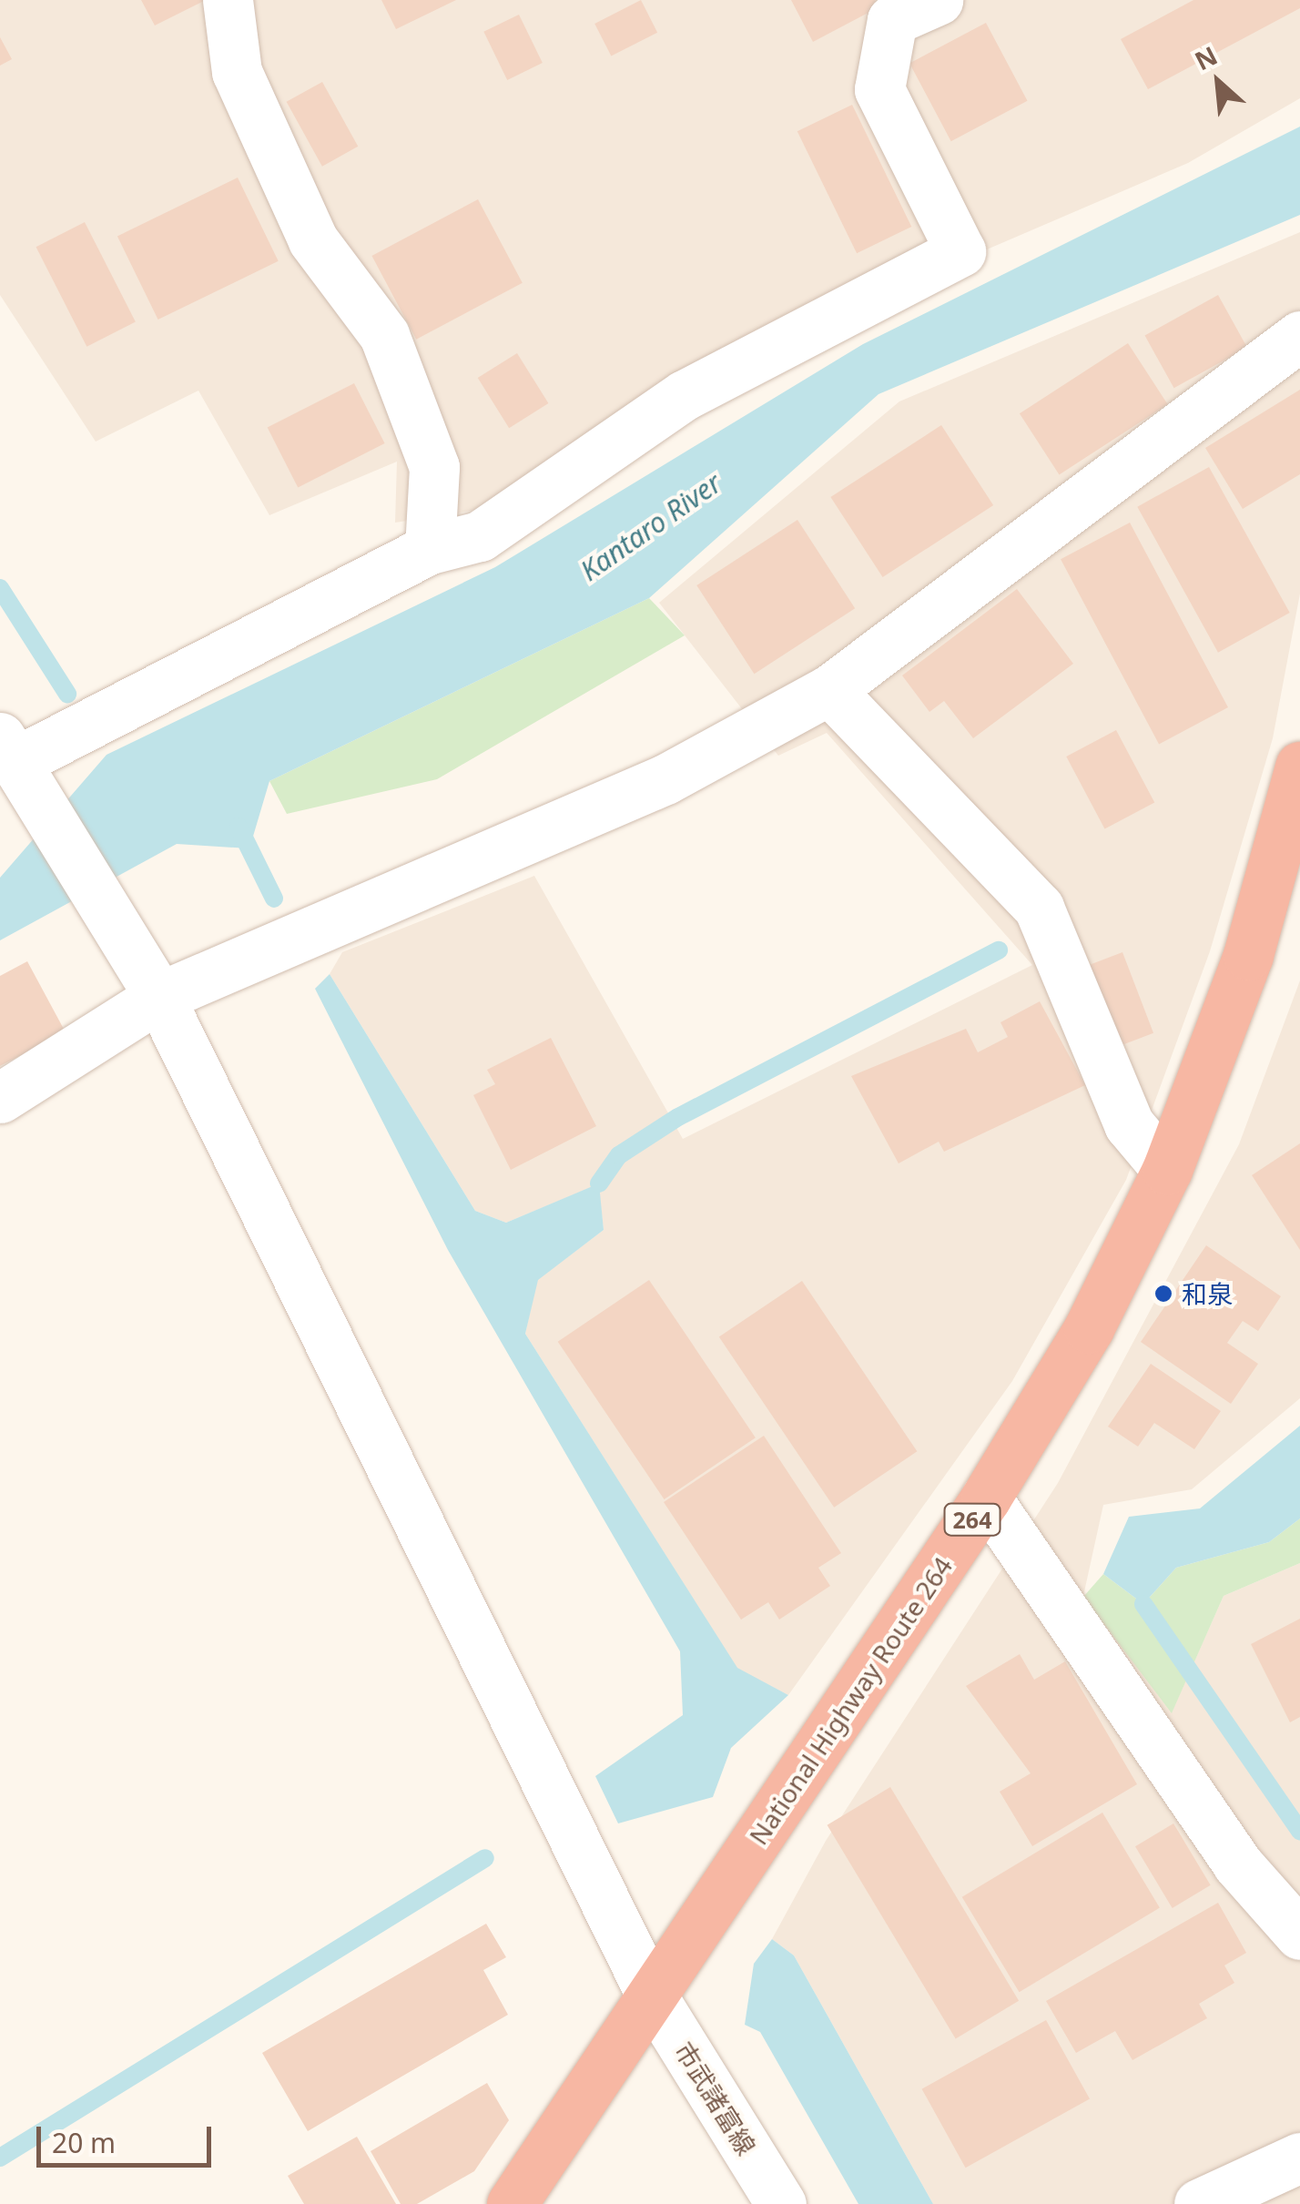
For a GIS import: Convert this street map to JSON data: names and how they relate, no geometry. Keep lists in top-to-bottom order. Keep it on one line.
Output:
{"streets":{"highway":["264","National Highway Route 264"],"street":["市武諸富線"]},"crossings":[["National Highway Route 264","市武諸富線"]],"water":["Kantaro River"],"places":["和泉"],"scale_bar":"20 m","north":"top left"}
